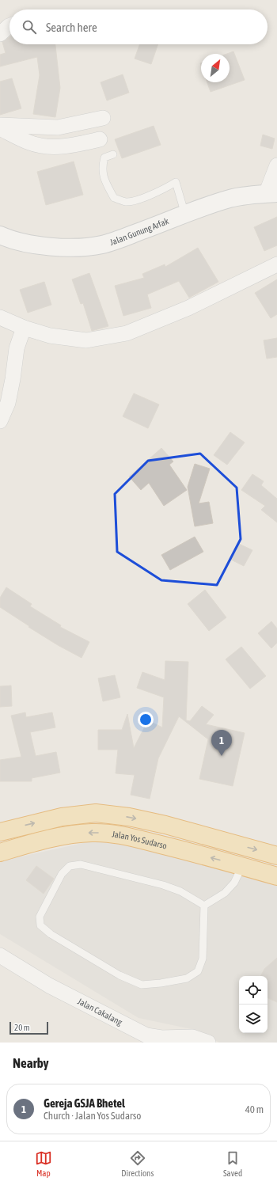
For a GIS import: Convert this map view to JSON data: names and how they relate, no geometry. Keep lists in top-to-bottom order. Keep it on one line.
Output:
{"streets":{"highway":["Jalan Yos Sudarso"],"street":["Jalan Gunung Arfak","Jalan Cakalang"]},"scale_bar":"20 m","north":"top right","page":{"search":"Search here","pins":"1","scale":"20 m","heading":"Nearby","list":[{"mark":"1","name":"Gereja GSJA Bhetel","note":"Church · Jalan Yos Sudarso","value":"40 m"}],"nav":["Map","Directions","Saved"]}}
